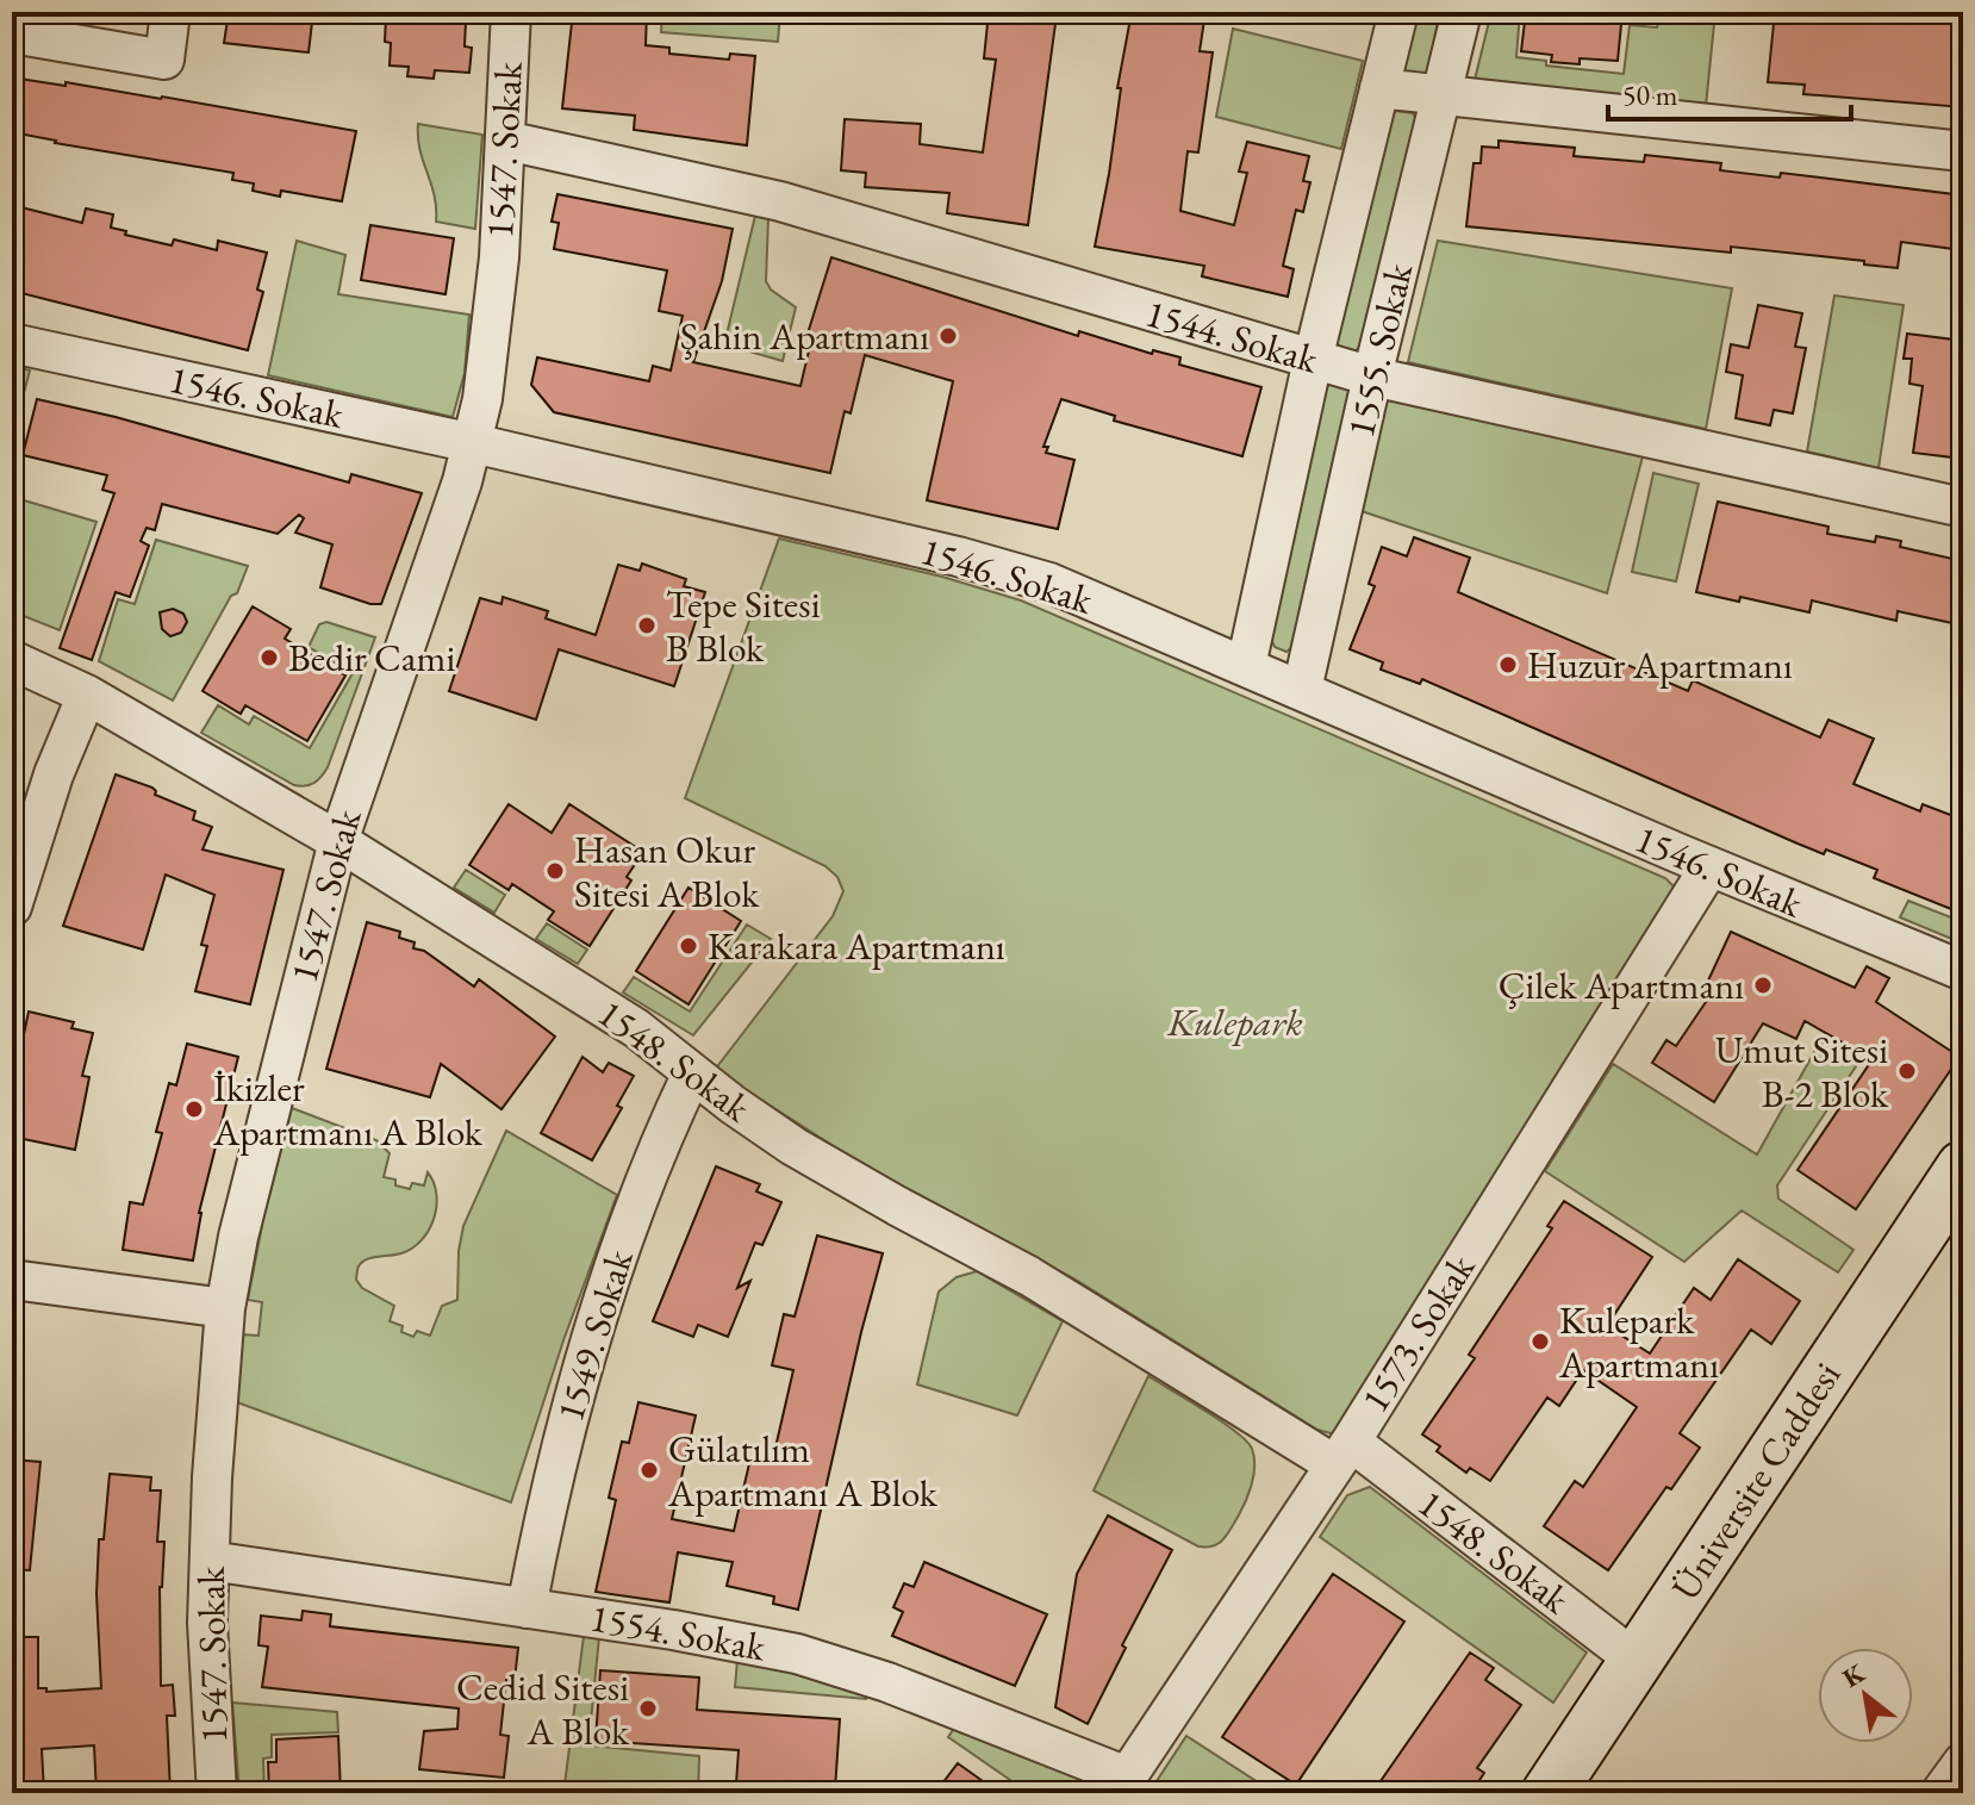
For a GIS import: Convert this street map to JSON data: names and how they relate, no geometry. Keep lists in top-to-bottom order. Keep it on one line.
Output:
{"streets":{"main road":["Üniversite Caddesi"],"street":["1547. Sokak","1544. Sokak","1555. Sokak","1546. Sokak","1548. Sokak","1573. Sokak","1549. Sokak","1554. Sokak"]},"crossings":[["1547. Sokak","1544. Sokak"],["1547. Sokak","1546. Sokak"],["1547. Sokak","1548. Sokak"],["1547. Sokak","1554. Sokak"],["1544. Sokak","1555. Sokak"],["1555. Sokak","1546. Sokak"],["1546. Sokak","1573. Sokak"],["1548. Sokak","1573. Sokak"],["1548. Sokak","1549. Sokak"],["1548. Sokak","Üniversite Caddesi"],["1573. Sokak","1554. Sokak"],["1549. Sokak","1554. Sokak"]],"parks":["Kulepark"],"places":["Şahin Apartmanı","Tepe Sitesi B Blok","Bedir Cami","Huzur Apartmanı","Hasan Okur Sitesi A Blok","Karakara Apartmanı","Çilek Apartmanı","Umut Sitesi B-2 Blok","İkizler Apartmanı A Blok","Kulepark Apartmanı","Gülatılım Apartmanı A Blok","Cedid Sitesi A Blok"],"scale_bar":"50 m","north":"top left"}
